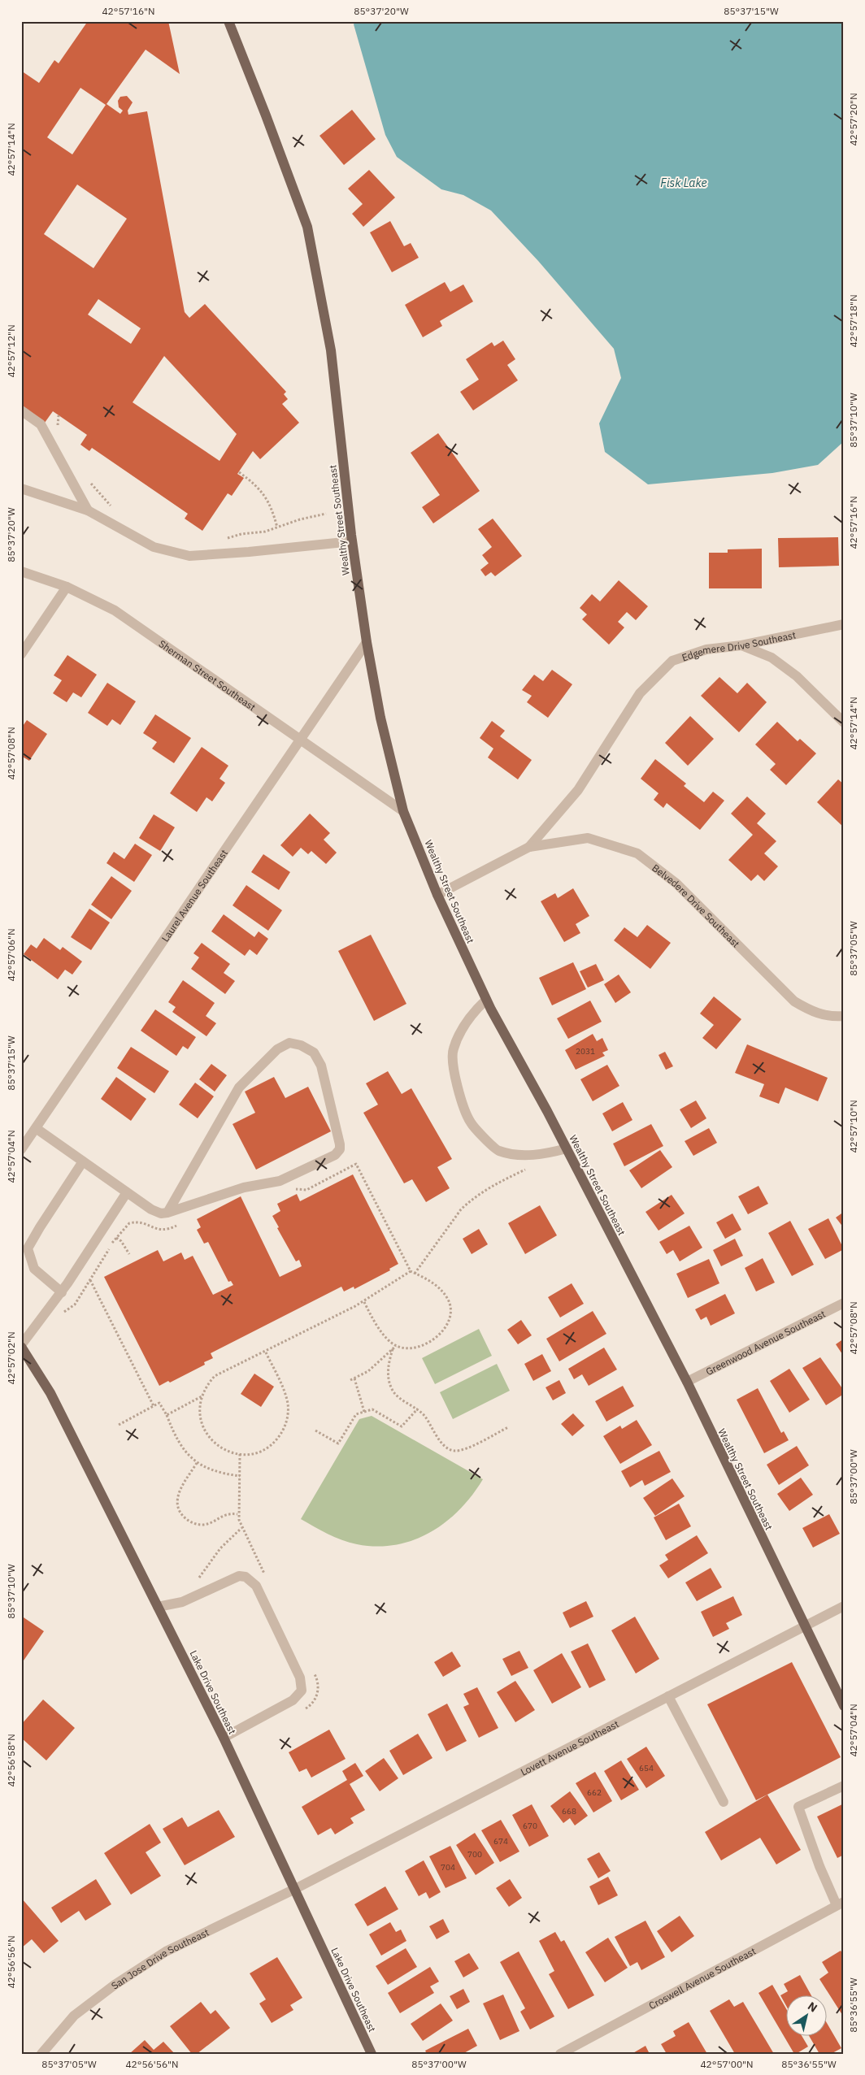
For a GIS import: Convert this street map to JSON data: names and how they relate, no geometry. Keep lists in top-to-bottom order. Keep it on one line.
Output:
{"streets":{"main road":["Wealthy Street Southeast","Lake Drive Southeast"],"street":["Edgemere Drive Southeast","Sherman Street Southeast","Laurel Avenue Southeast","Belvedere Drive Southeast","Greenwood Avenue Southeast","Lovett Avenue Southeast","San Jose Drive Southeast","Croswell Avenue Southeast"]},"crossings":[["Wealthy Street Southeast","Sherman Street Southeast"],["Wealthy Street Southeast","Laurel Avenue Southeast"],["Wealthy Street Southeast","Greenwood Avenue Southeast"],["Wealthy Street Southeast","Lovett Avenue Southeast"],["Edgemere Drive Southeast","Belvedere Drive Southeast"],["Sherman Street Southeast","Laurel Avenue Southeast"],["Lake Drive Southeast","Lovett Avenue Southeast"],["Lake Drive Southeast","San Jose Drive Southeast"],["Lovett Avenue Southeast","San Jose Drive Southeast"]],"water":["Fisk Lake"],"house_numbers":["2031","654","662","668","670","674","700","704"],"north":"top right","coordinates":["42°57'16\"N","85°37'20\"W","85°37'15\"W","42°57'20\"N","42°57'14\"N","42°57'18\"N","42°57'12\"N","85°37'10\"W","42°57'08\"N","85°37'05\"W","42°57'06\"N","42°57'10\"N","42°57'04\"N","42°57'02\"N","85°37'00\"W","42°56'58\"N","42°56'56\"N","85°36'55\"W","42°57'00\"N"]}
